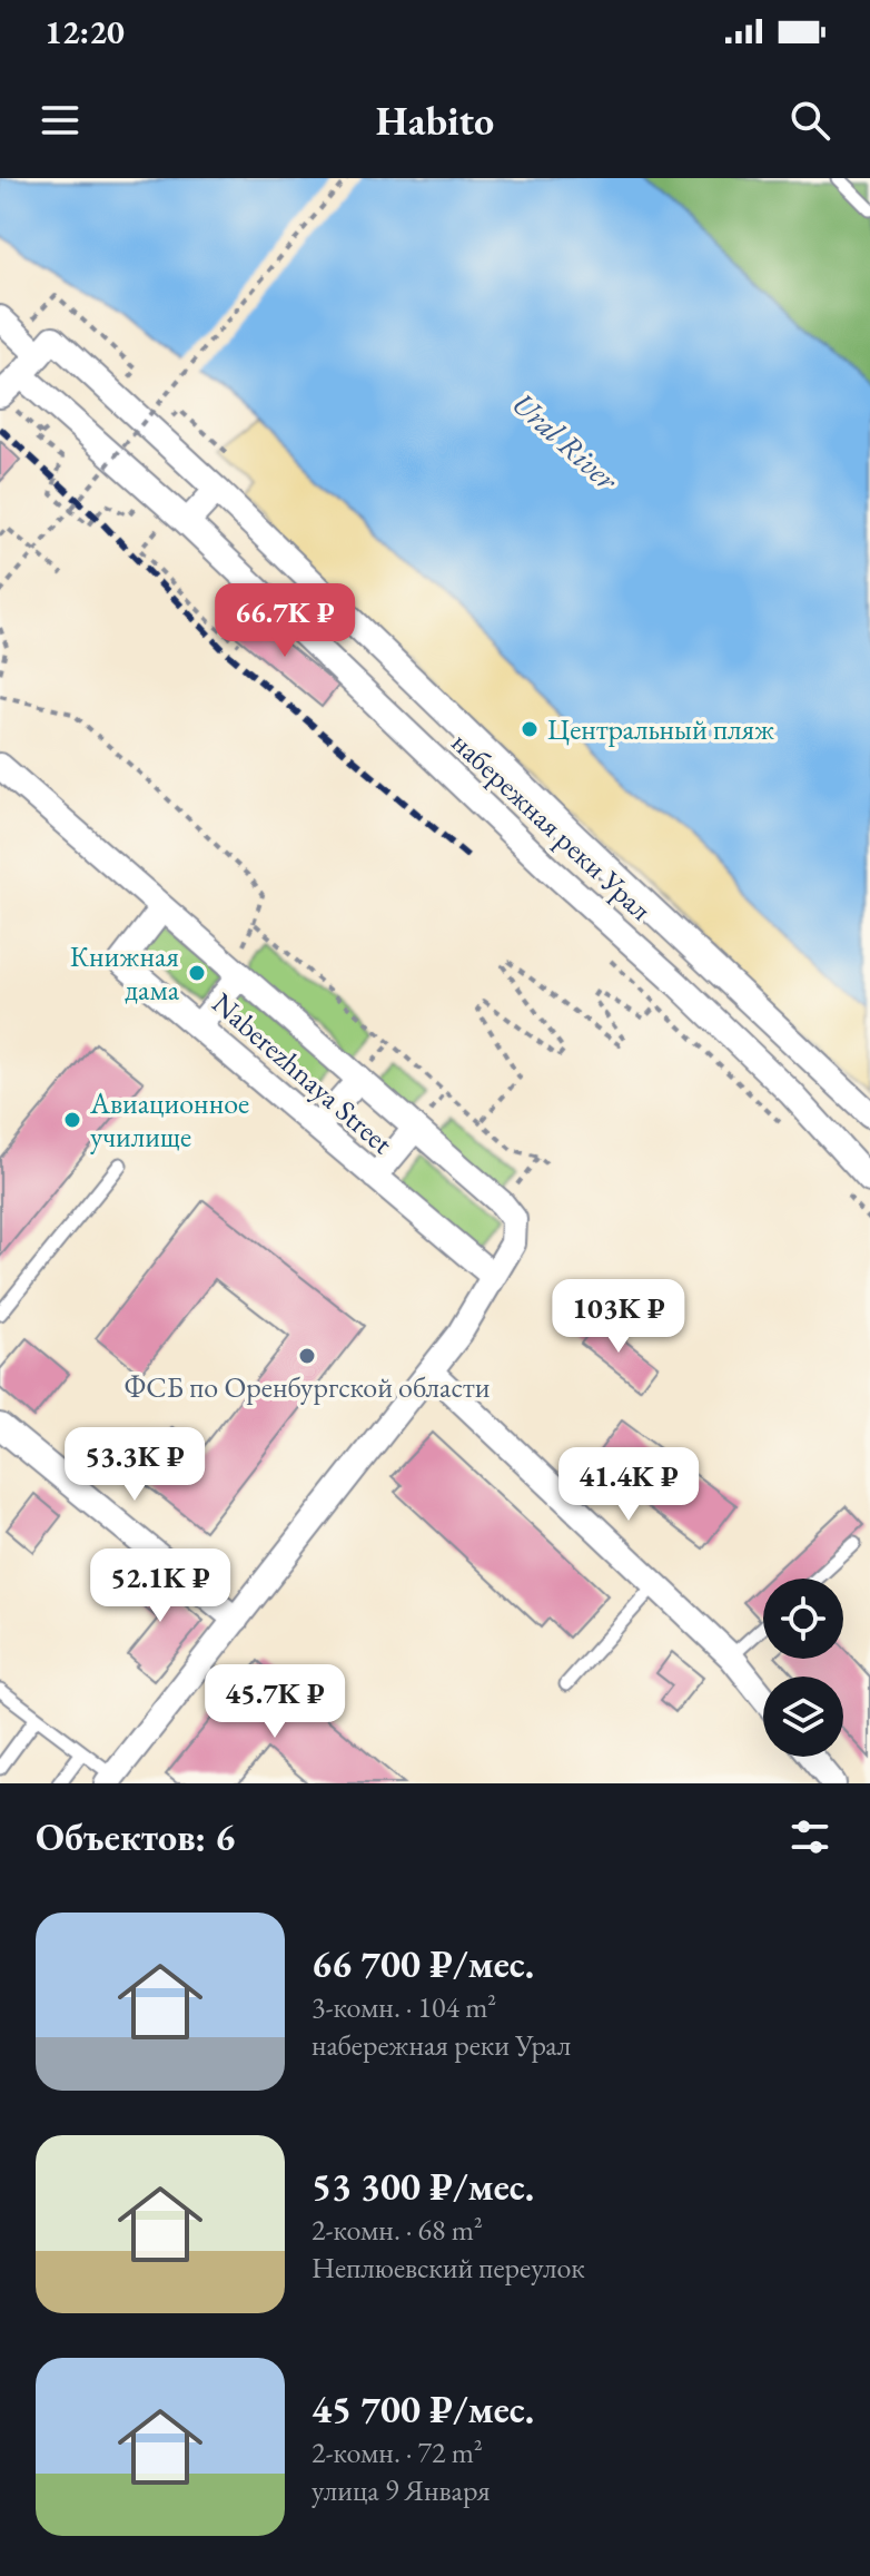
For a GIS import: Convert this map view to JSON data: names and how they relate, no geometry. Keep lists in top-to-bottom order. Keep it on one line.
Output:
{"streets":{"street":["набережная реки Урал","Naberezhnaya Street"]},"water":["Ural River"],"places":["Центральный пляж","Книжная дама","Авиационное училище","ФСБ по Оренбургской области"],"page":{"status":"12:20","header":"Habito","price":["66.7K ₽","103K ₽","53.3K ₽","41.4K ₽","52.1K ₽","45.7K ₽"],"heading":"Объектов: 6","list":[{"name":"66 700 ₽/мес.","note":"3-комн. · 104 m² · набережная реки Урал"},{"name":"53 300 ₽/мес.","note":"2-комн. · 68 m² · Неплюевский переулок"},{"name":"45 700 ₽/мес.","note":"2-комн. · 72 m² · улица 9 Января"}]}}
